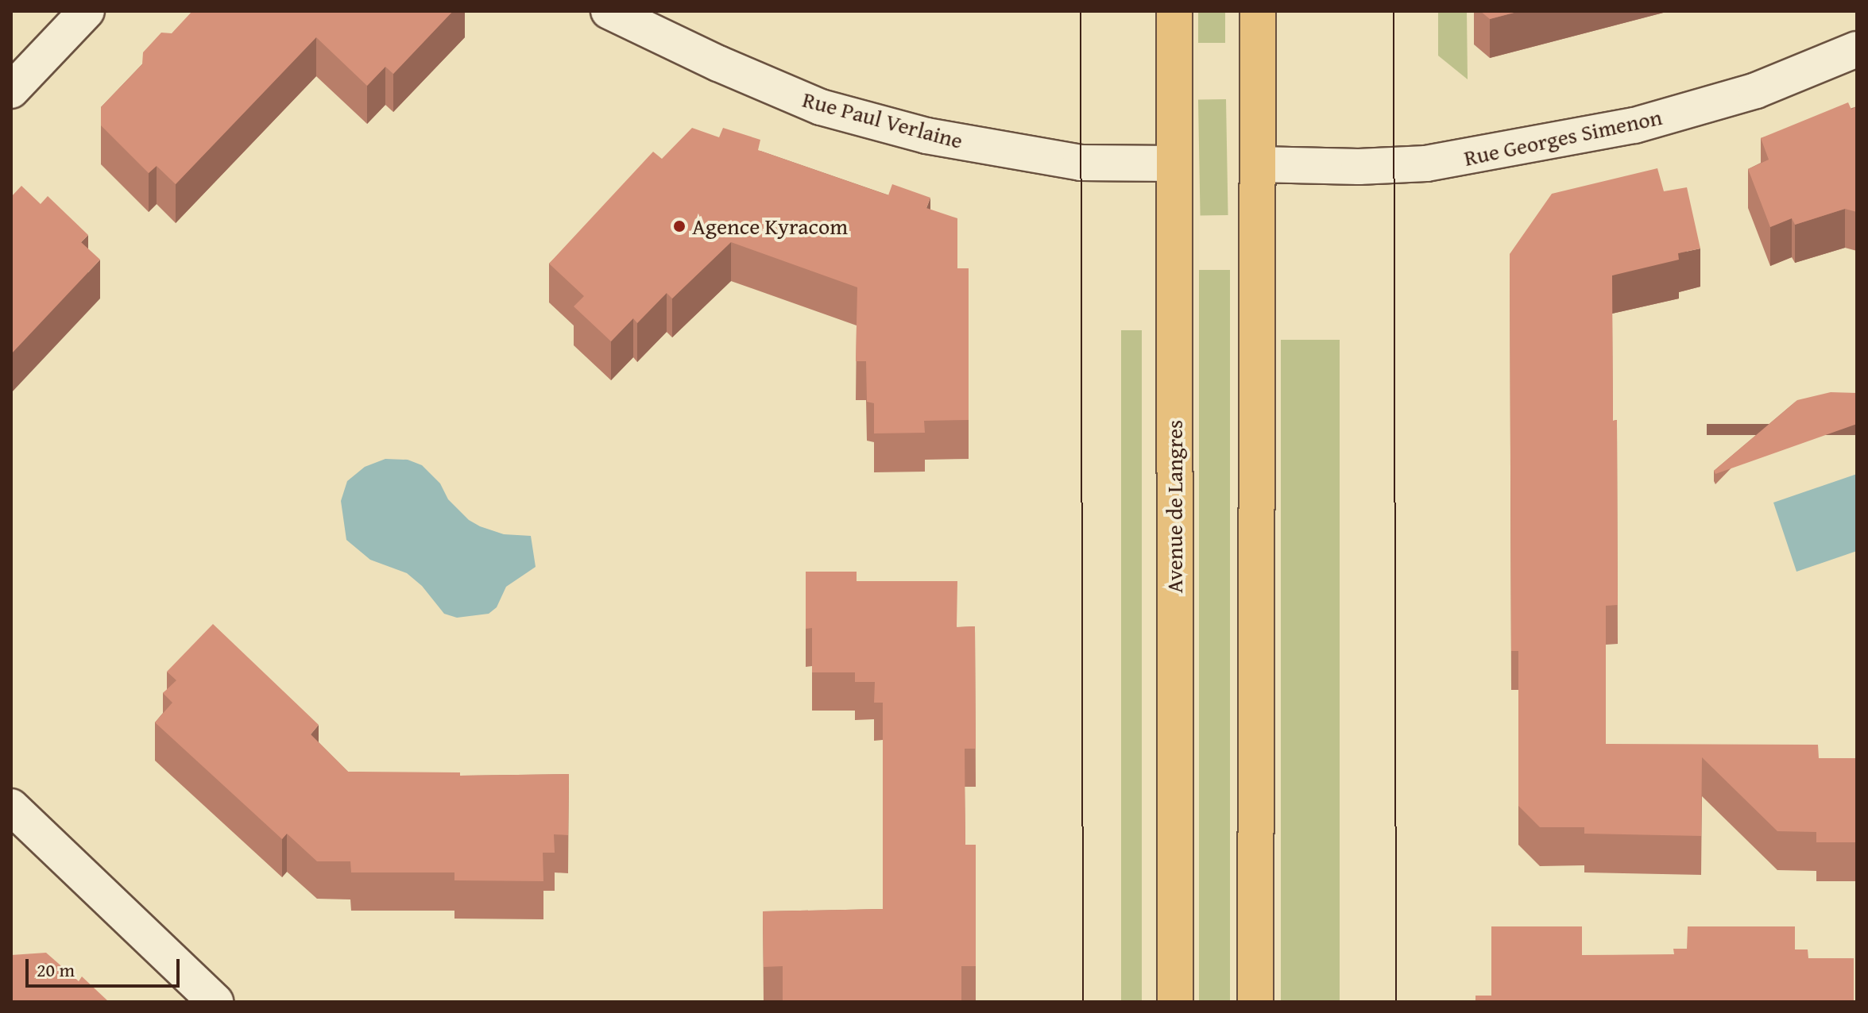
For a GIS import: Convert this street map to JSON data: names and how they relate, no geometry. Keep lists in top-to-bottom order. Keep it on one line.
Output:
{"streets":{"main road":["Avenue de Langres"],"street":["Rue Paul Verlaine","Rue Georges Simenon"]},"crossings":[["Rue Paul Verlaine","Avenue de Langres"]],"places":["Agence Kyracom"],"scale_bar":"20 m"}
